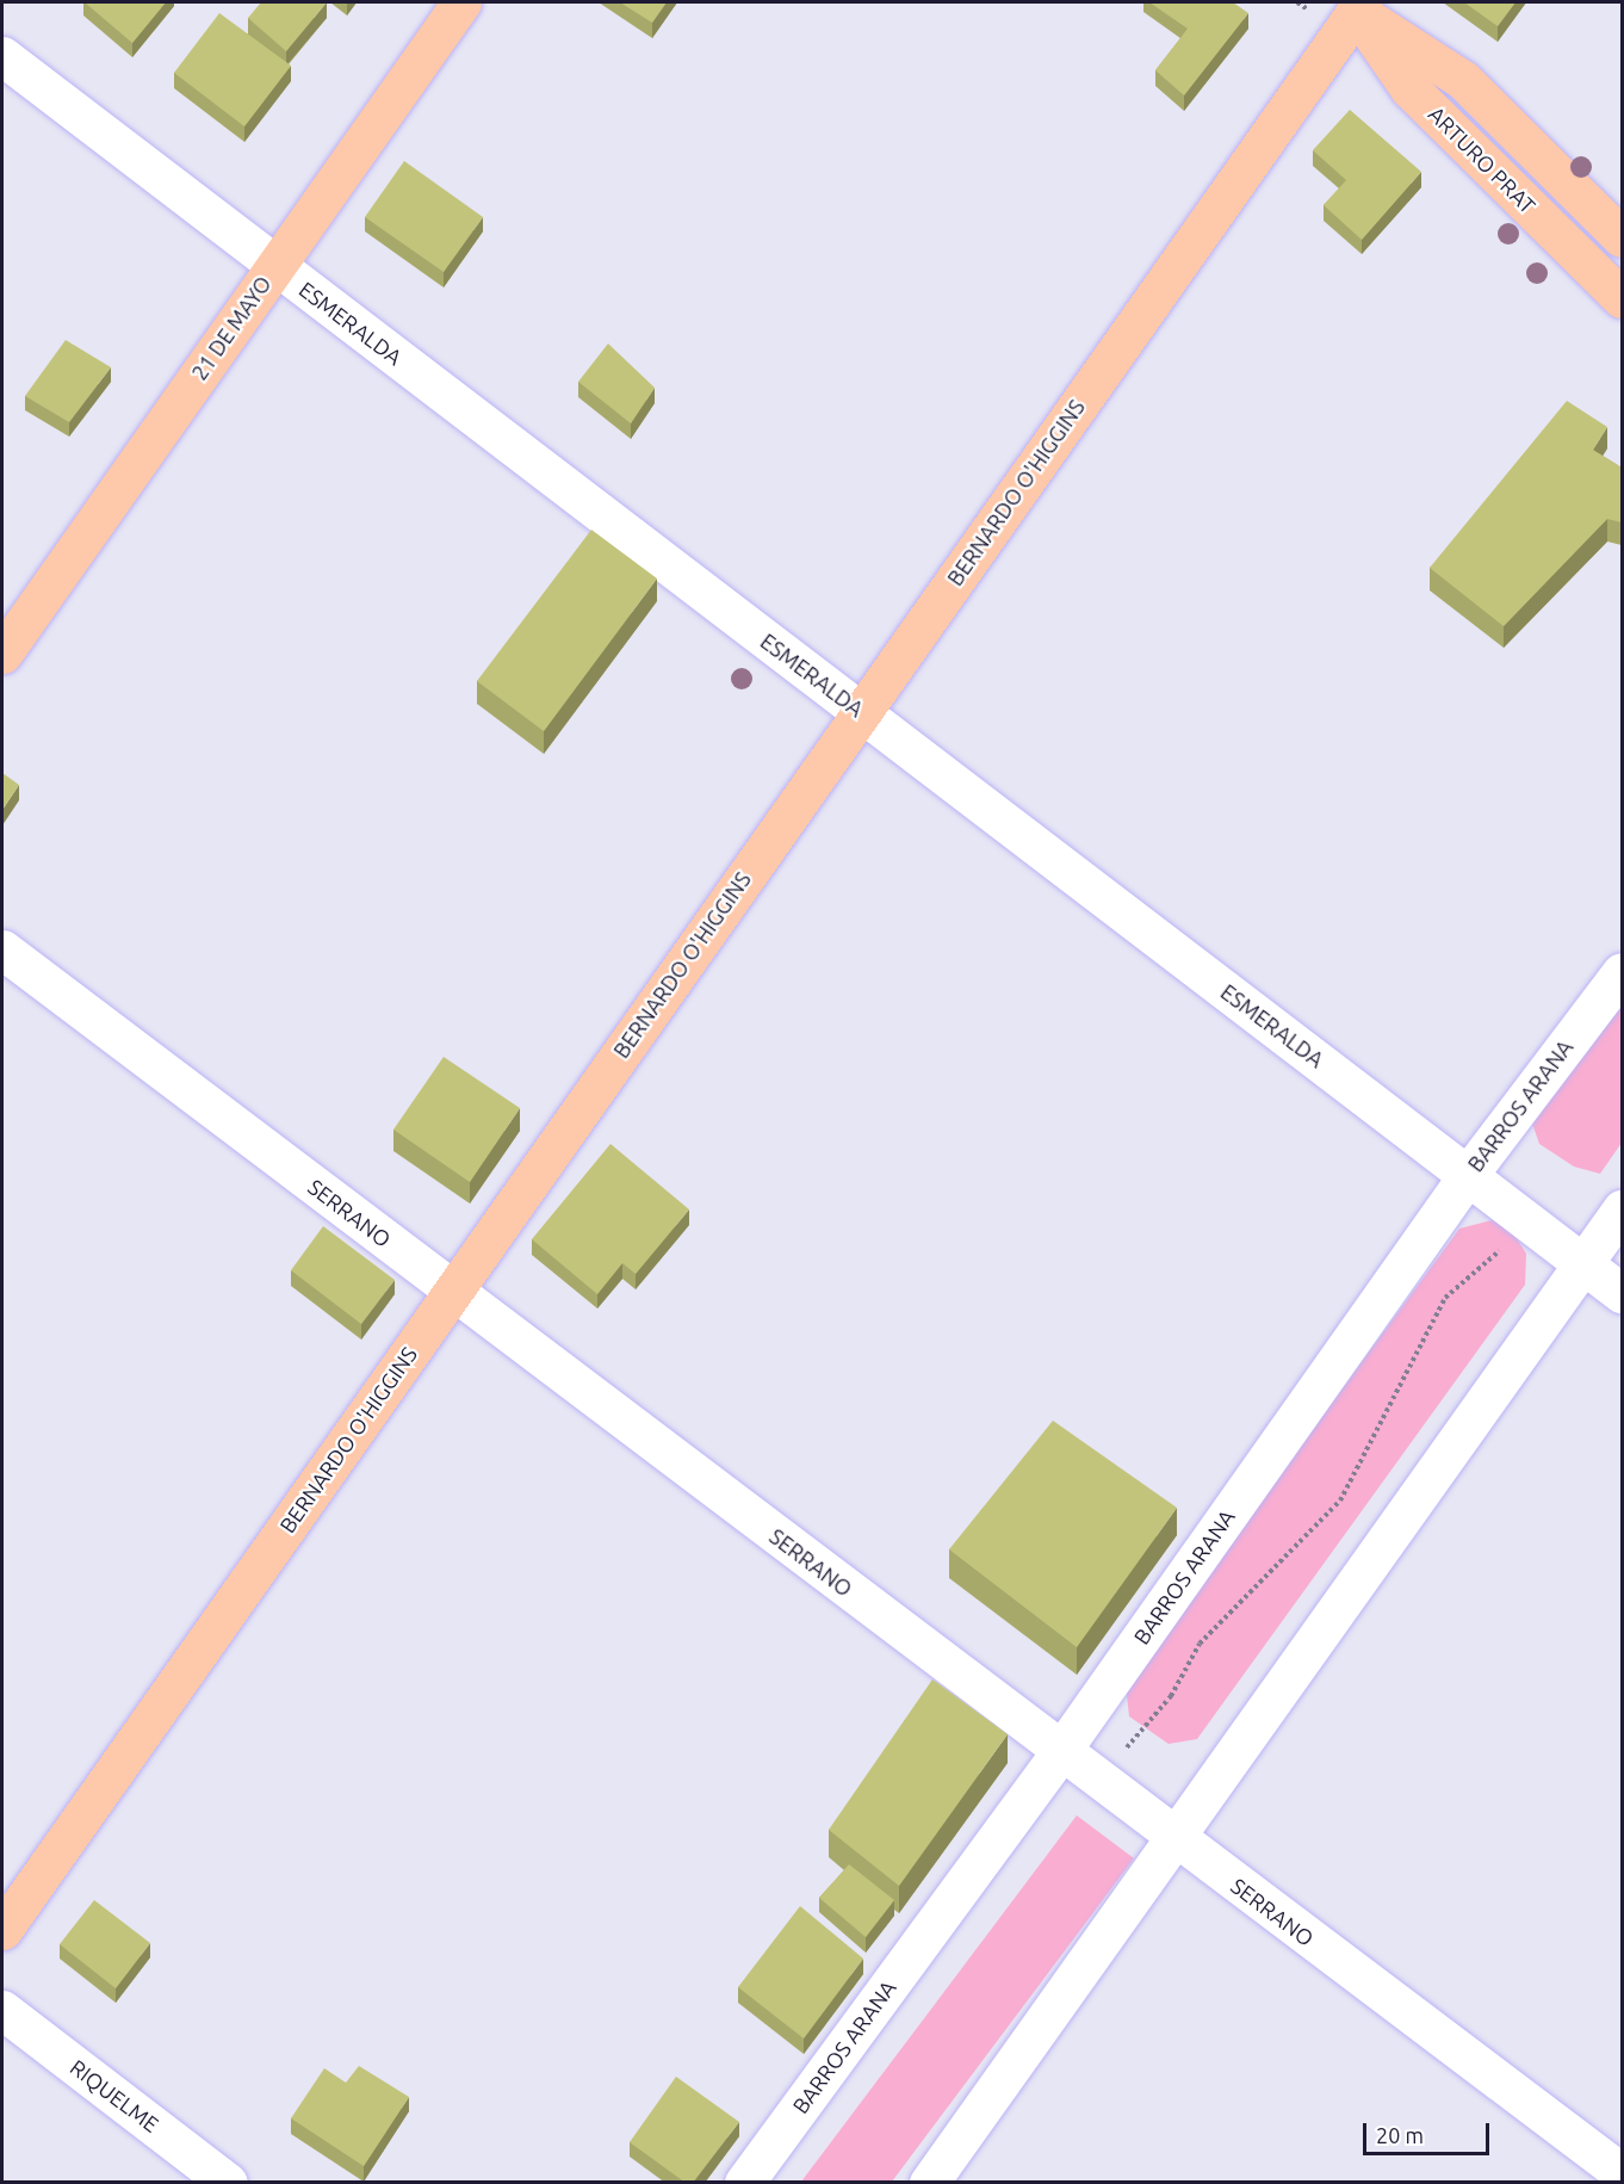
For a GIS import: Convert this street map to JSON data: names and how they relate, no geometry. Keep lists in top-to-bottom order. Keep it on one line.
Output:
{"streets":{"main road":["ARTURO PRAT","21 DE MAYO","BERNARDO O'HIGGINS"],"street":["ESMERALDA","BARROS ARANA","SERRANO","RIQUELME"]},"crossings":[["ARTURO PRAT","BERNARDO O'HIGGINS"],["ESMERALDA","21 DE MAYO"],["ESMERALDA","BERNARDO O'HIGGINS"],["ESMERALDA","BARROS ARANA"],["BERNARDO O'HIGGINS","SERRANO"],["BARROS ARANA","SERRANO"]],"scale_bar":"20 m"}
